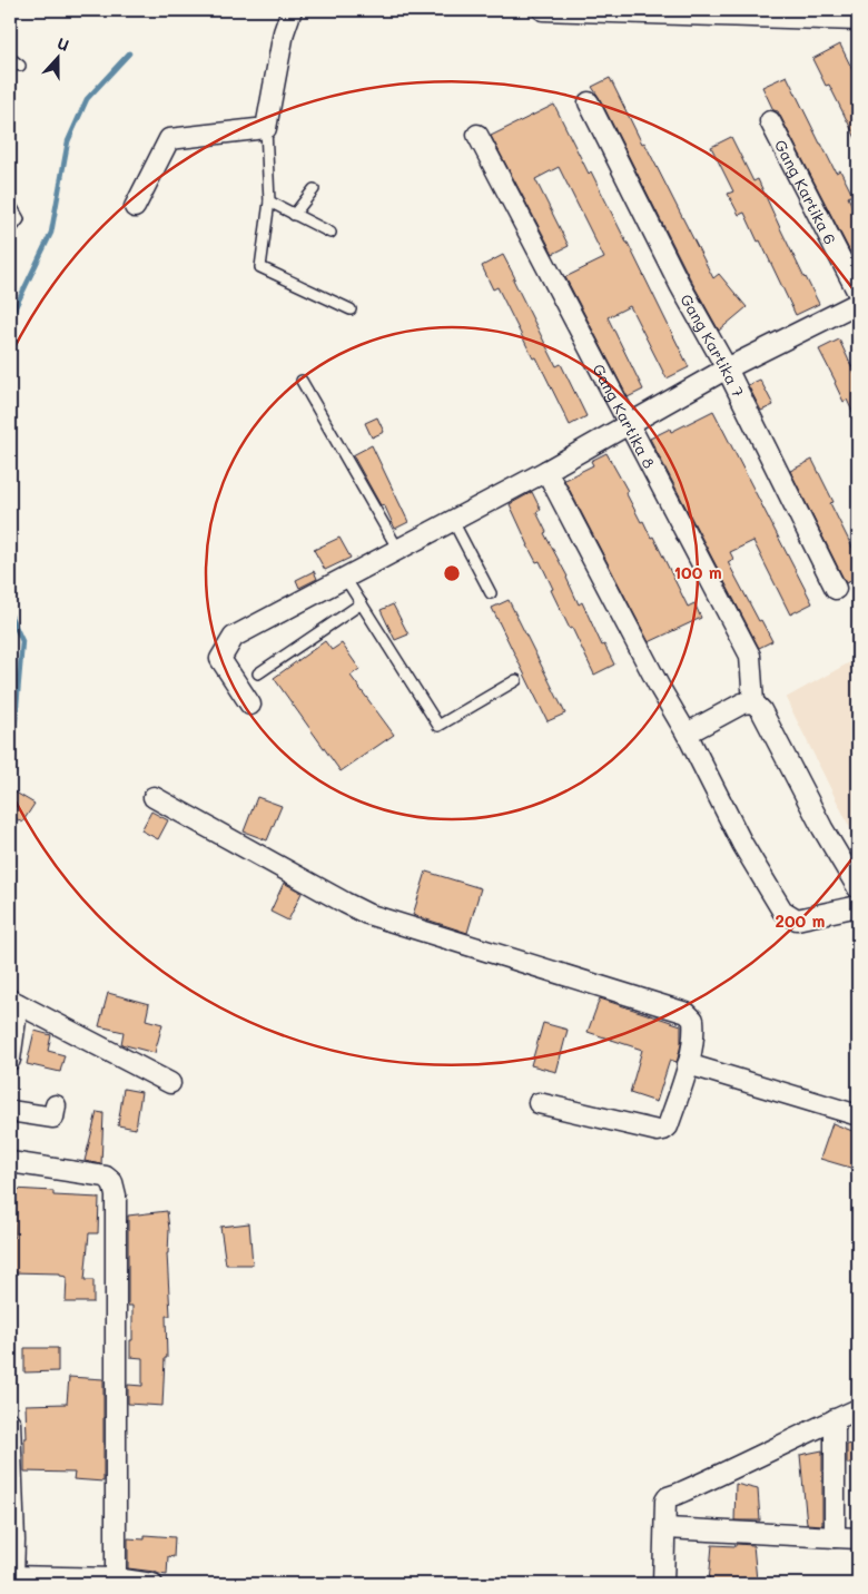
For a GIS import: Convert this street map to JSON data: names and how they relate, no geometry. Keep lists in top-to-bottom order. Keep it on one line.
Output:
{"streets":{"street":["Gang Kartika 6","Gang Kartika 7","Gang Kartika 8"]},"north":"top","rings":["100 m","200 m"]}
